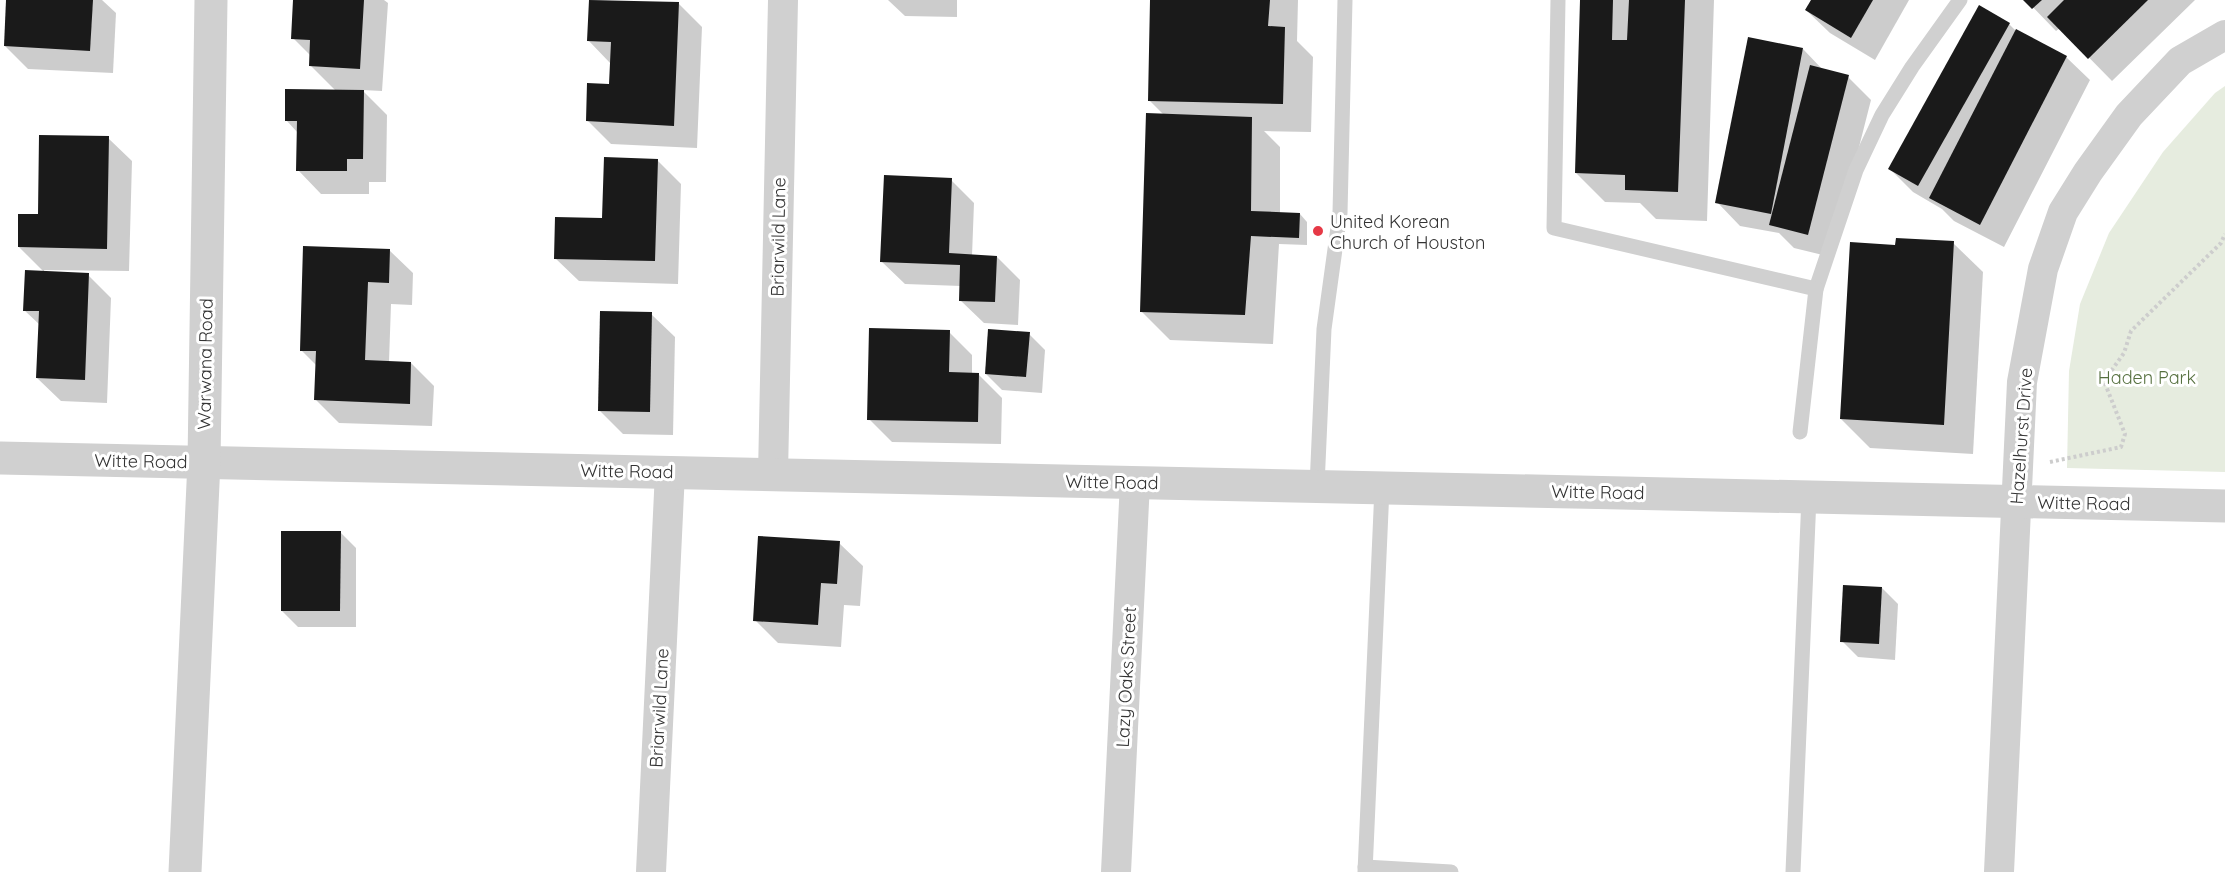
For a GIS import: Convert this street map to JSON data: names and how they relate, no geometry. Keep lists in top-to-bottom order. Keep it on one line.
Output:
{"streets":{"street":["Briarwild Lane","Warwana Road","Hazelhurst Drive","Witte Road","Lazy Oaks Street"]},"crossings":[["Briarwild Lane","Witte Road"],["Warwana Road","Witte Road"],["Hazelhurst Drive","Witte Road"],["Witte Road","Lazy Oaks Street"]],"parks":["Haden Park"],"places":["United Korean Church of Houston"]}
